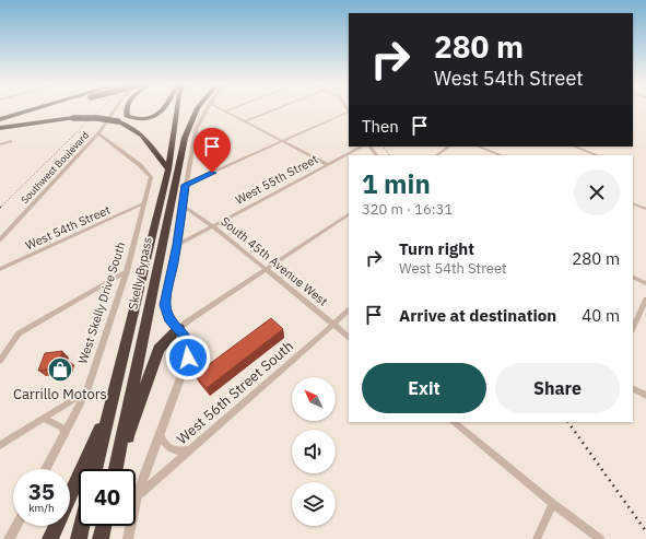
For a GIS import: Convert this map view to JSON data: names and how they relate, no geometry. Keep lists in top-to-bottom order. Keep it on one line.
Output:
{"streets":{"highway":["Skelly Bypass"],"street":["Southwest Boulevard","West 55th Street","West 54th Street","South 45th Avenue West","West Skelly Drive South","West 56th Street South"]},"crossings":[["Southwest Boulevard","West Skelly Drive South"],["West 55th Street","South 45th Avenue West"],["West 54th Street","West Skelly Drive South"],["South 45th Avenue West","West 56th Street South"]],"places":{"shop":["Carrillo Motors"]},"north":"top left","page":{"turn":["280 m","West 54th Street"],"then":"Then","heading":["1 min","320 m · 16:31"],"list":[{"name":"Turn right","note":"West 54th Street","value":"280 m"},{"name":"Arrive at destination","value":"40 m"}],"buttons":["Exit","Share"],"speed":"35 km/h","limit":"40"}}
